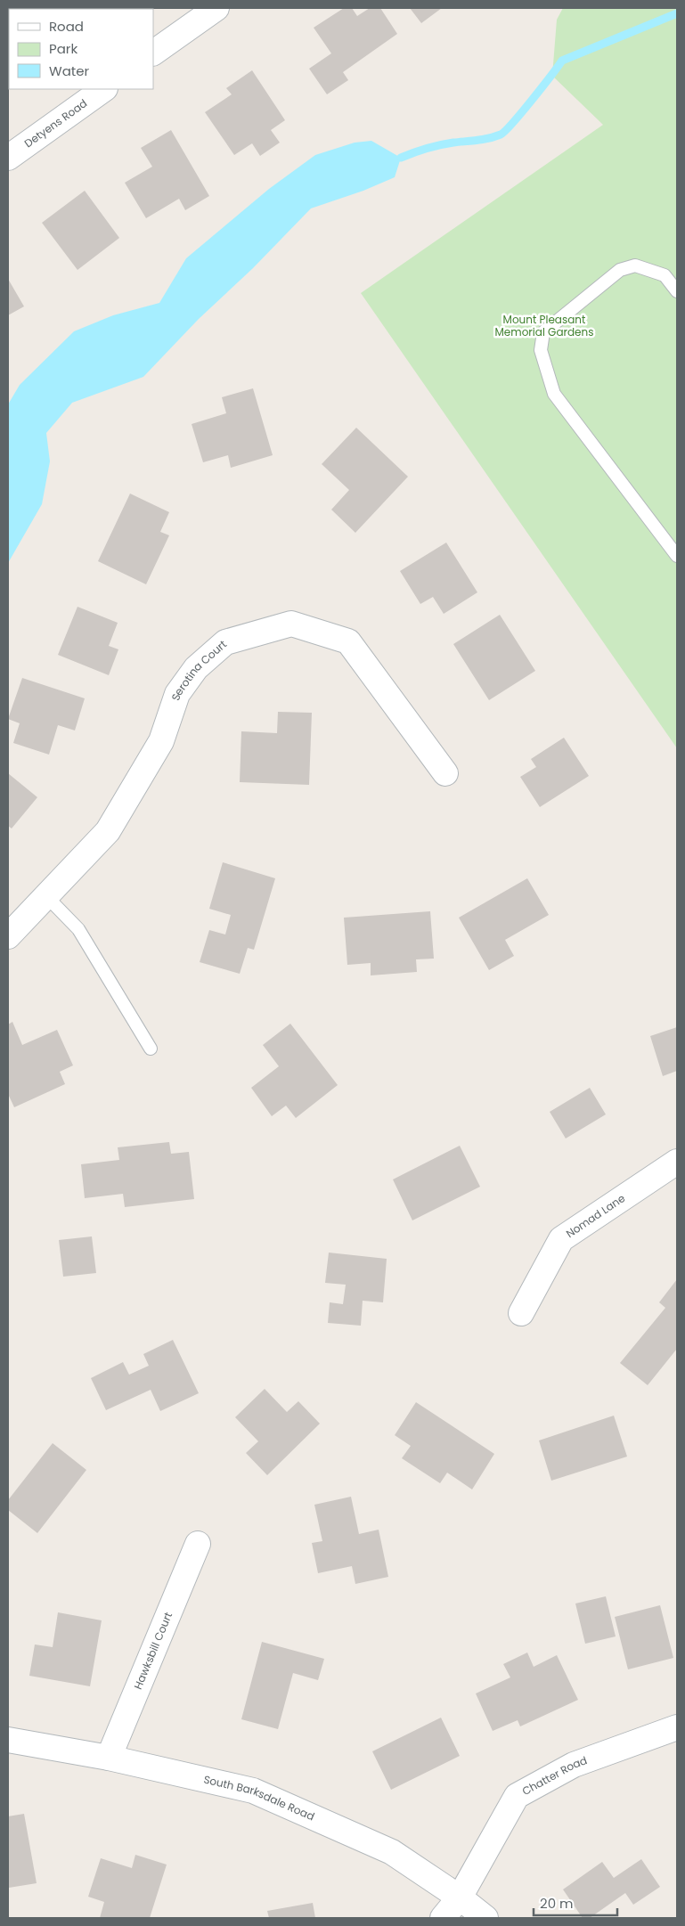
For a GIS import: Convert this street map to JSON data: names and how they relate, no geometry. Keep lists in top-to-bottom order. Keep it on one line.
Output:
{"streets":{"street":["Detyens Road","Serotina Court","Nomad Lane","Hawksbill Court","Chatter Road","South Barksdale Road"]},"crossings":[["Hawksbill Court","South Barksdale Road"],["Chatter Road","South Barksdale Road"]],"parks":["Mount Pleasant Memorial Gardens"],"legend":["Road","Park","Water"],"scale_bar":"20 m"}
